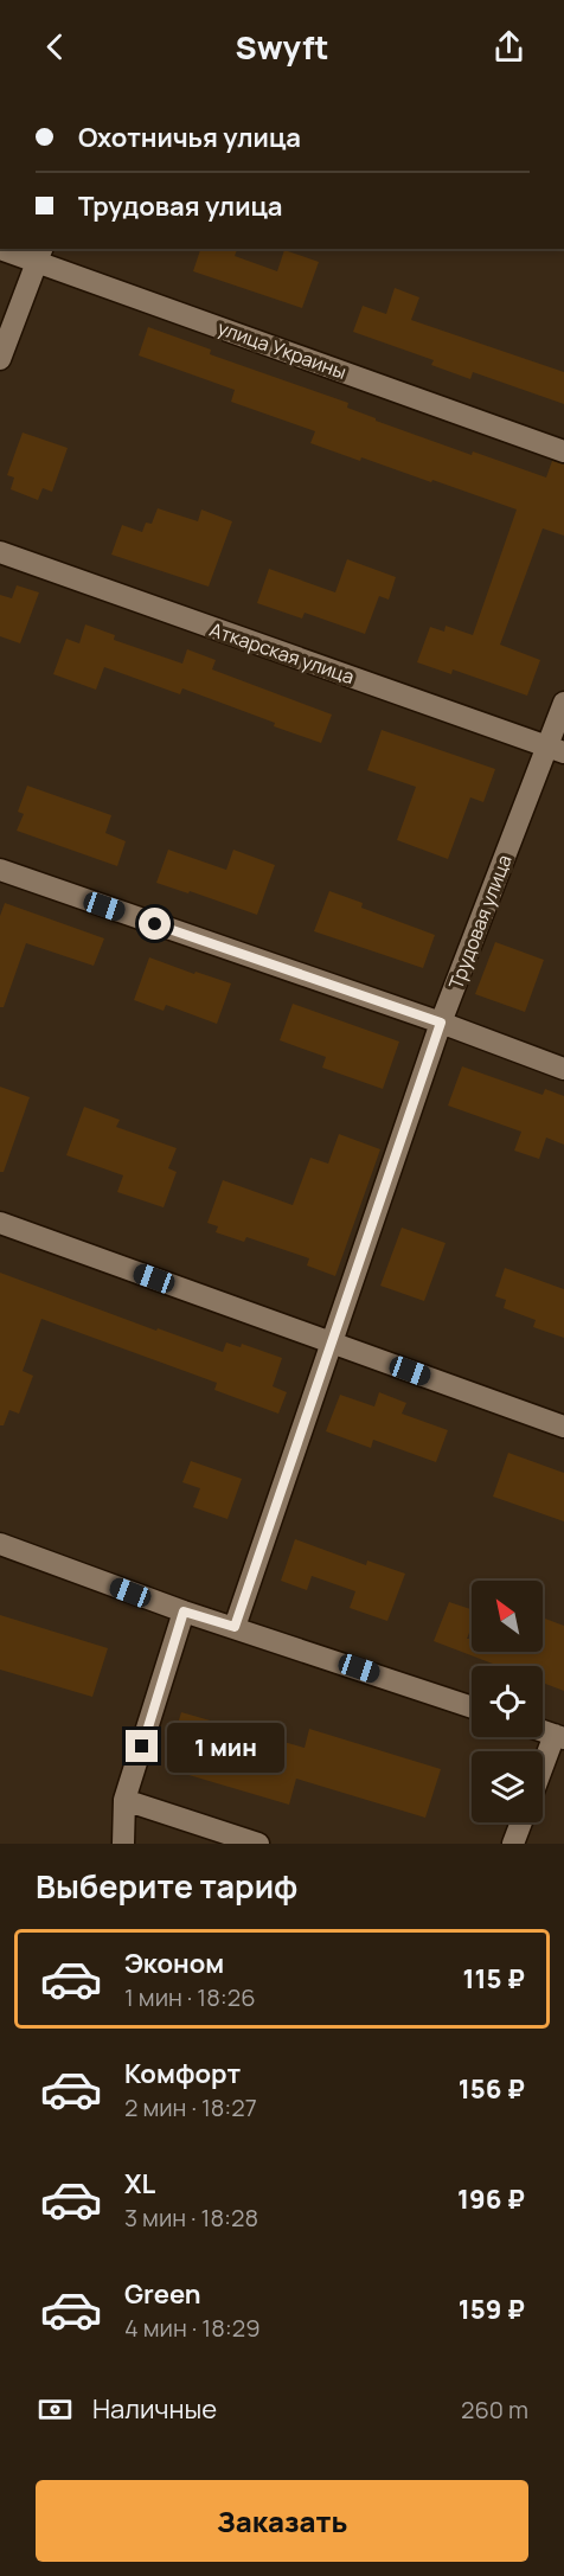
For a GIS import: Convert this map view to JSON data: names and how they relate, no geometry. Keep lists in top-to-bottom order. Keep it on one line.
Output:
{"streets":{"street":["улица Украины","Аткарская улица","Трудовая улица"]},"crossings":[["Аткарская улица","Трудовая улица"]],"north":"top left","page":{"header":"Swyft","banner":["Охотничья улица","Трудовая улица"],"bubble":"1 мин","heading":"Выберите тариф","list":[{"name":"Эконом","note":"1 мин · 18:26","value":"115 ₽"},{"name":"Комфорт","note":"2 мин · 18:27","value":"156 ₽"},{"name":"XL","note":"3 мин · 18:28","value":"196 ₽"},{"name":"Green","note":"4 мин · 18:29","value":"159 ₽"}],"pay":["Наличные","260 m"],"buttons":"Заказать"}}
